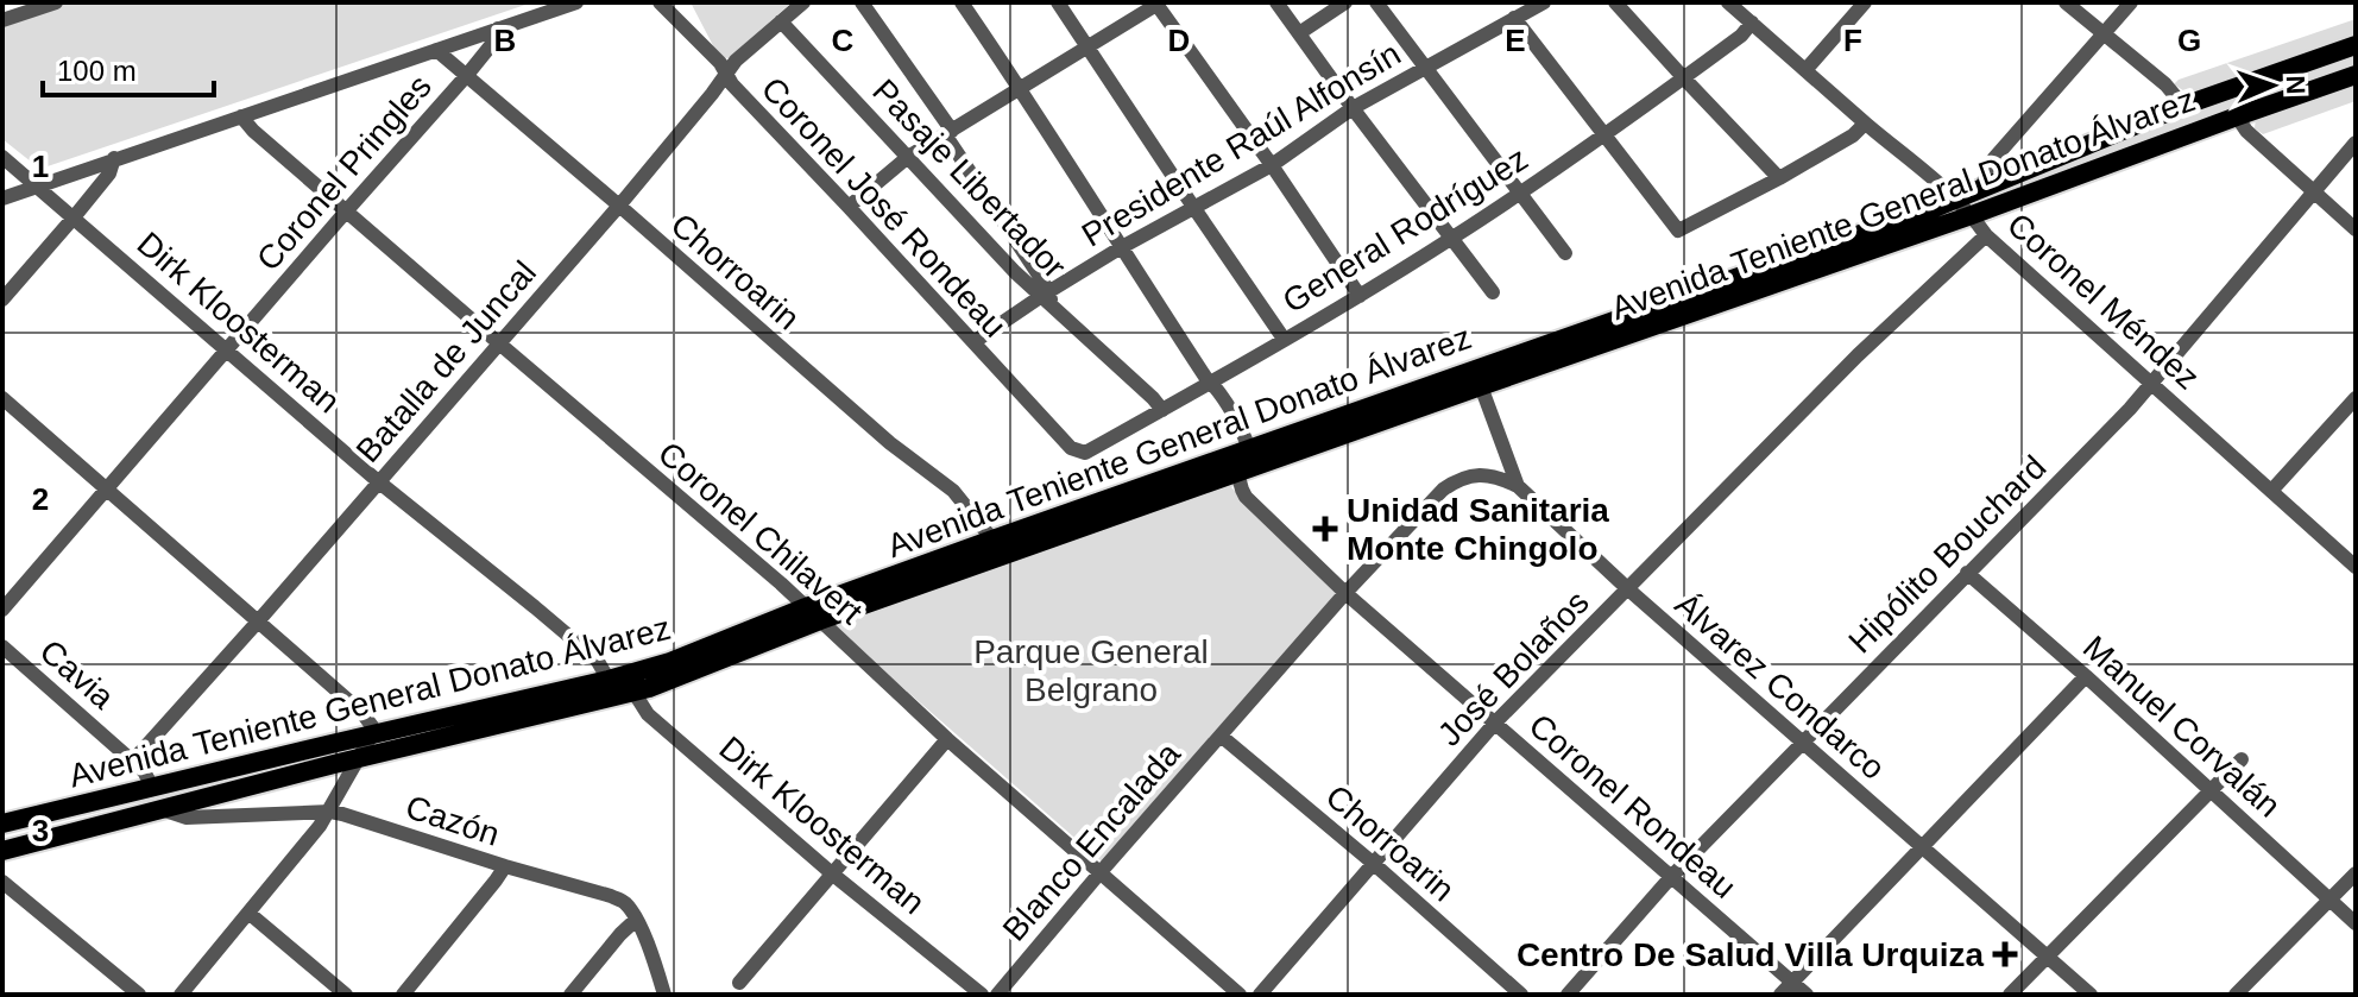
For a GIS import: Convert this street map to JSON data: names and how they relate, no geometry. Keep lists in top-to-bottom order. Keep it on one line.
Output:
{"streets":{"main road":["Avenida Teniente General Donato Álvarez"],"street":["Presidente Raúl Alfonsín","Coronel Pringles","Pasaje Libertador","Coronel José Rondeau","General Rodríguez","Chorroarin","Coronel Méndez","Dirk Kloosterman","Batalla de Juncal","Coronel Chilavert","Hipólito Bouchard","José Bolaños","Cavia","Álvarez Condarco","Manuel Corvalán","Coronel Rondeau","Cazón","Blanco Encalada"]},"crossings":[["Presidente Raúl Alfonsín","Pasaje Libertador"],["Presidente Raúl Alfonsín","Coronel José Rondeau"],["Presidente Raúl Alfonsín","Coronel Rondeau"],["Coronel Pringles","Chorroarin"],["Coronel Pringles","Dirk Kloosterman"],["Coronel Pringles","Coronel Chilavert"],["Pasaje Libertador","General Rodríguez"],["Pasaje Libertador","Batalla de Juncal"],["Avenida Teniente General Donato Álvarez","Chorroarin"],["Avenida Teniente General Donato Álvarez","Coronel Méndez"],["Avenida Teniente General Donato Álvarez","Dirk Kloosterman"],["Avenida Teniente General Donato Álvarez","Coronel Chilavert"],["Avenida Teniente General Donato Álvarez","Cavia"],["Avenida Teniente General Donato Álvarez","Álvarez Condarco"],["Avenida Teniente General Donato Álvarez","Coronel Rondeau"],["Avenida Teniente General Donato Álvarez","Cazón"],["Coronel José Rondeau","General Rodríguez"],["Coronel José Rondeau","Batalla de Juncal"],["General Rodríguez","Coronel Méndez"],["General Rodríguez","Coronel Rondeau"],["Chorroarin","Batalla de Juncal"],["Chorroarin","José Bolaños"],["Chorroarin","Blanco Encalada"],["Coronel Méndez","Hipólito Bouchard"],["Coronel Méndez","José Bolaños"],["Dirk Kloosterman","Batalla de Juncal"],["Batalla de Juncal","Coronel Chilavert"],["Batalla de Juncal","Cavia"],["Coronel Chilavert","Blanco Encalada"],["Hipólito Bouchard","Álvarez Condarco"],["Hipólito Bouchard","Manuel Corvalán"],["Hipólito Bouchard","Coronel Rondeau"],["José Bolaños","Álvarez Condarco"],["José Bolaños","Coronel Rondeau"],["Álvarez Condarco","Blanco Encalada"],["Coronel Rondeau","Blanco Encalada"]],"parks":["Parque General Belgrano"],"places":{"health":["Unidad Sanitaria Monte Chingolo","Centro De Salud Villa Urquiza"]},"scale_bar":"100 m","north":"right","grid":{"columns":["B","C","D","E","F","G"],"rows":["1","2","3"]}}
